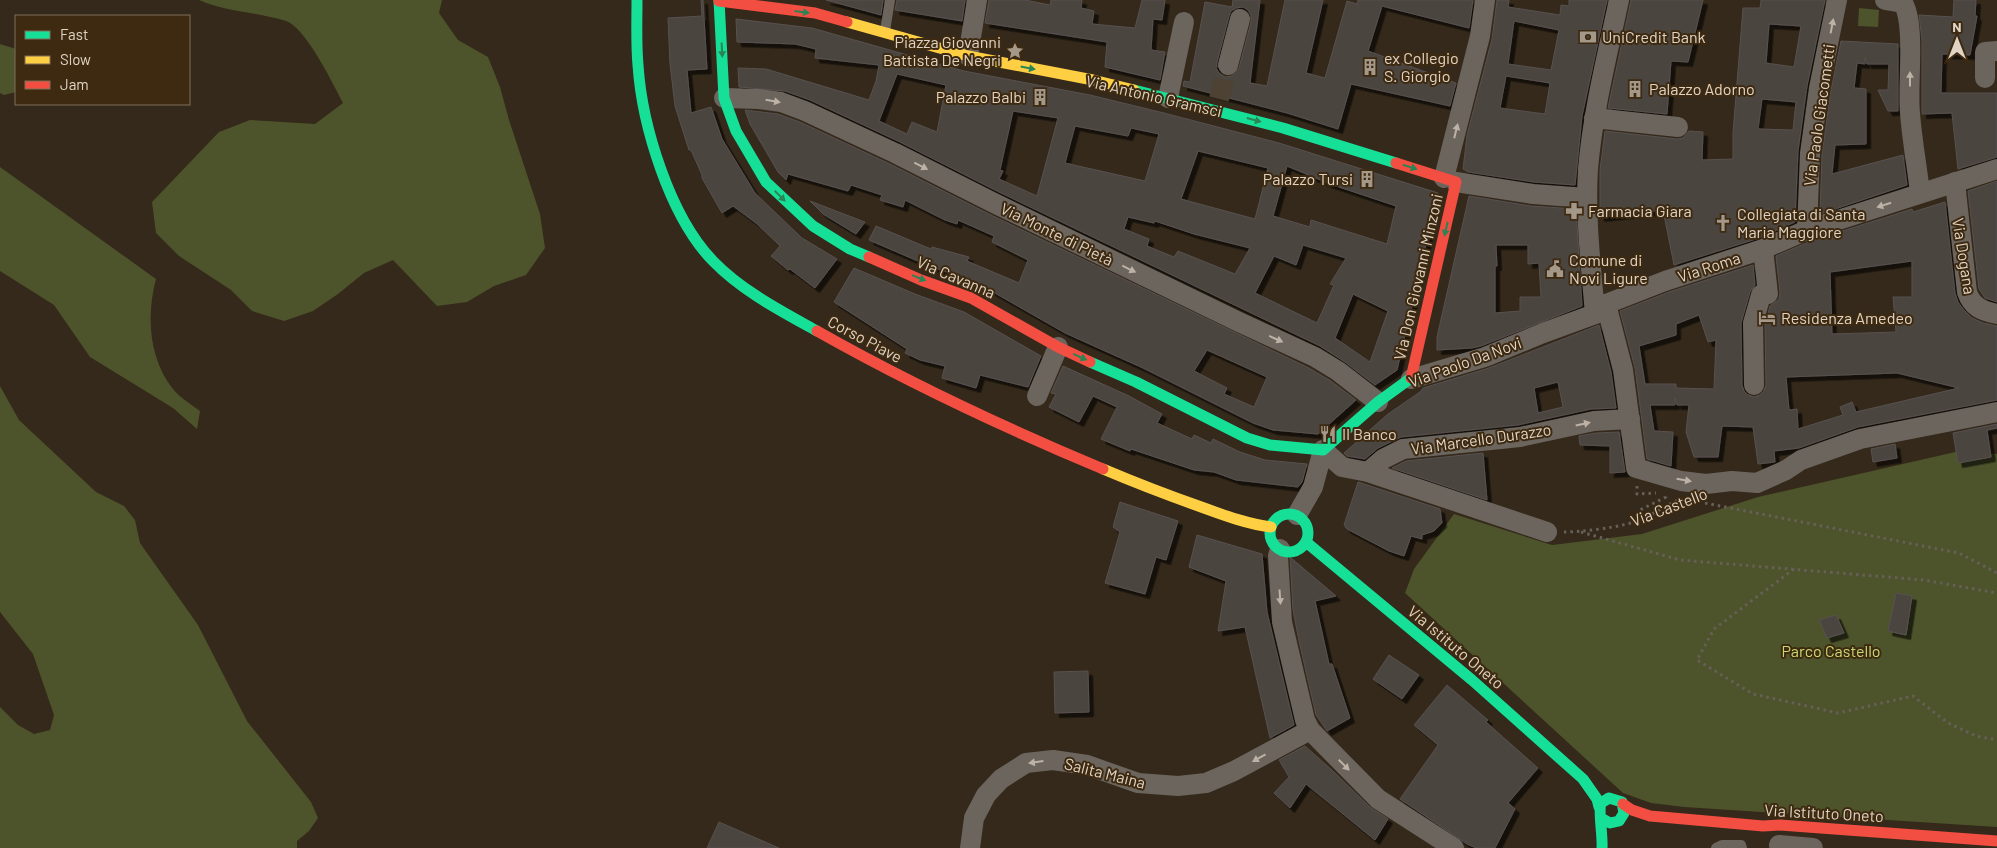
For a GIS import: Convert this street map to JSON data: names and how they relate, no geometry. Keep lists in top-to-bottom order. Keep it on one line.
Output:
{"streets":{"main road":["Via Antonio Gramsci","Via Cavanna","Via Don Giovanni Minzoni","Corso Piave","Via Paolo Da Novi","Via Istituto Oneto"],"street":["Via Paolo Giacometti","Via Monte di Pietà","Via Dogana","Via Roma","Via Marcello Durazzo","Salita Maina"],"path":["Via Castello"]},"crossings":[["Via Antonio Gramsci","Via Cavanna"],["Via Antonio Gramsci","Via Don Giovanni Minzoni"],["Via Paolo Giacometti","Via Roma"],["Via Monte di Pietà","Via Cavanna"],["Via Monte di Pietà","Via Paolo Da Novi"],["Via Dogana","Via Roma"],["Via Roma","Via Paolo Da Novi"],["Via Cavanna","Via Paolo Da Novi"],["Via Don Giovanni Minzoni","Via Paolo Da Novi"],["Corso Piave","Via Istituto Oneto"]],"one_way":["Via Antonio Gramsci","Via Paolo Giacometti","Via Monte di Pietà","Via Cavanna","Via Don Giovanni Minzoni","Via Marcello Durazzo","Salita Maina"],"parks":["Parco Castello"],"places":{"bank":["UniCredit Bank"],"place":["Piazza Giovanni Battista De Negri"],"building":["ex Collegio S. Giorgio","Palazzo Adorno","Palazzo Balbi","Palazzo Tursi"],"pharmacy":["Farmacia Giara"],"church":["Collegiata di Santa Maria Maggiore"],"public building":["Comune di Novi Ligure"],"hotel":["Residenza Amedeo"],"restaurant":["Il Banco"]},"legend":["Fast","Slow","Jam"],"north":"top"}
